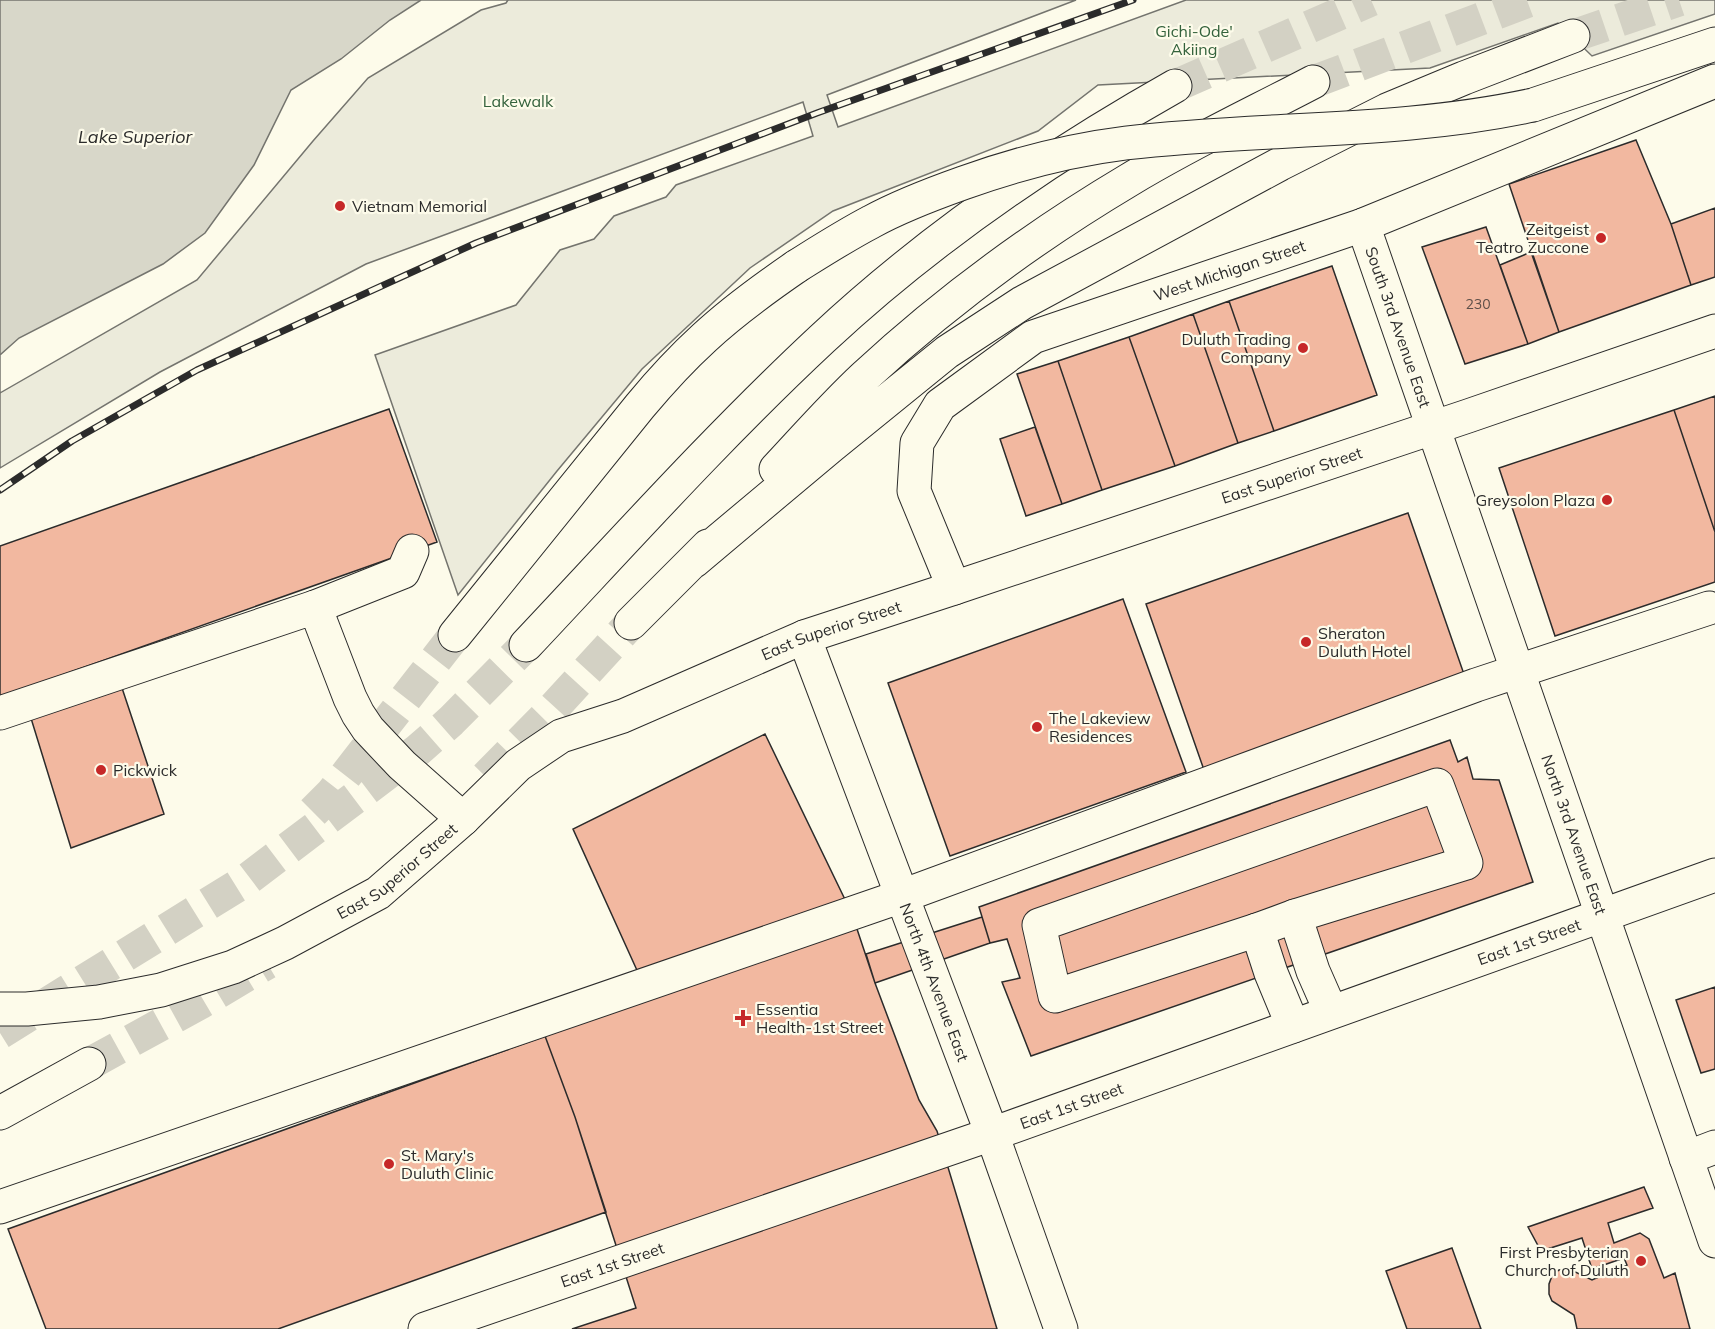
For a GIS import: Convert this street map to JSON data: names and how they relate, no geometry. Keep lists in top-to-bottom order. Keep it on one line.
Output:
{"streets":{"main road":["West Michigan Street","South 3rd Avenue East","East Superior Street","North 3rd Avenue East","East 1st Street","North 4th Avenue East"]},"crossings":[["West Michigan Street","South 3rd Avenue East"],["West Michigan Street","East Superior Street"],["South 3rd Avenue East","East Superior Street"],["South 3rd Avenue East","North 3rd Avenue East"],["East Superior Street","North 3rd Avenue East"],["East Superior Street","North 4th Avenue East"],["North 3rd Avenue East","East 1st Street"],["East 1st Street","North 4th Avenue East"]],"water":["Lake Superior"],"parks":["Gichi-Ode' Akiing","Lakewalk"],"places":{"other":["Vietnam Memorial","Zeitgeist Teatro Zuccone","Duluth Trading Company","Greysolon Plaza","Sheraton Duluth Hotel","The Lakeview Residences","Pickwick","St. Mary's Duluth Clinic","First Presbyterian Church of Duluth"],"health":["Essentia Health-1st Street"]},"house_numbers":["230"]}
